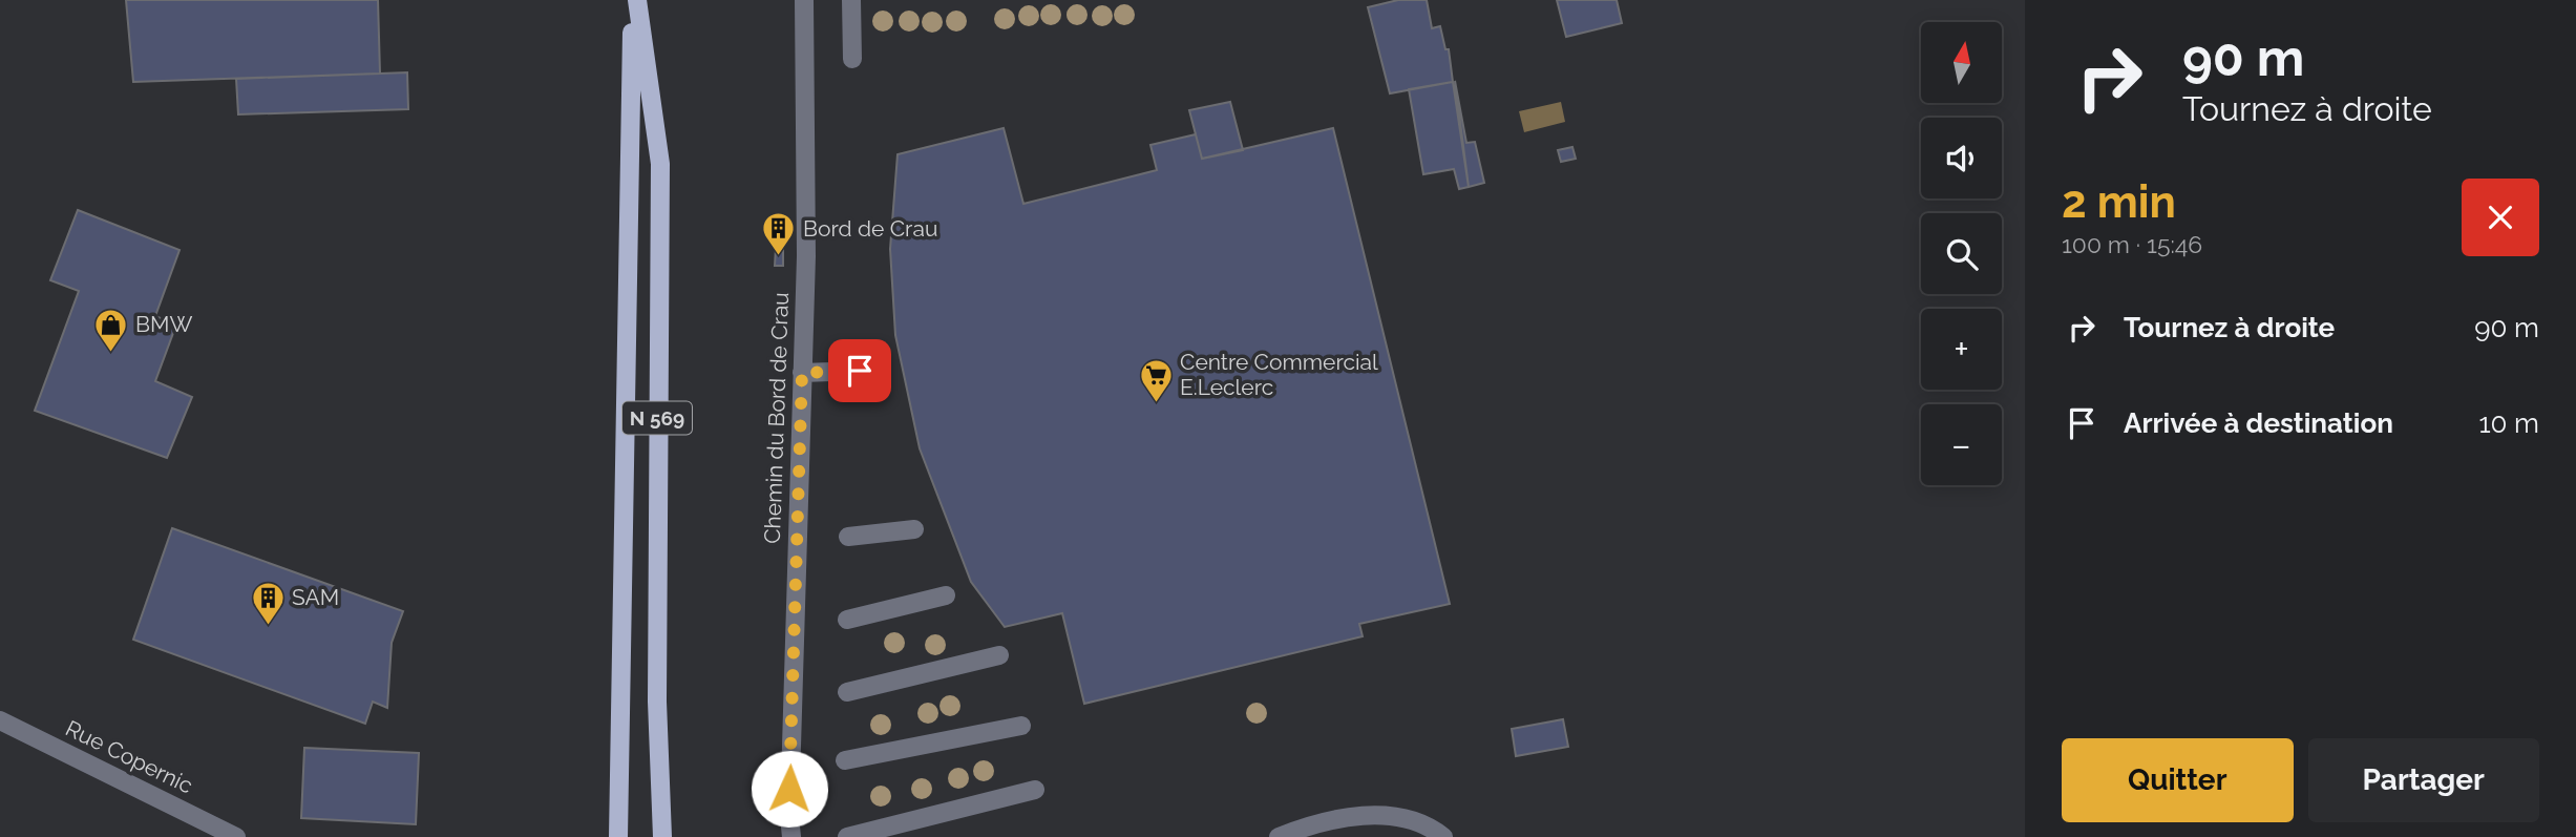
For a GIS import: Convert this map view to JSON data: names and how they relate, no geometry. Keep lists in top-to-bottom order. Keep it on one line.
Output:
{"streets":{"main road":["N 569"],"street":["Chemin du Bord de Crau","Rue Copernic"]},"places":{"building":["Bord de Crau","SAM"],"shop":["BMW"],"supermarket":["Centre Commercial E.Leclerc"]},"north":"top","page":{"turn":["90 m","Tournez à droite"],"map_buttons":["+","−"],"heading":["2 min","100 m · 15:46"],"list":[{"name":"Tournez à droite","value":"90 m"},{"name":"Arrivée à destination","value":"10 m"}],"buttons":["Quitter","Partager"]}}
